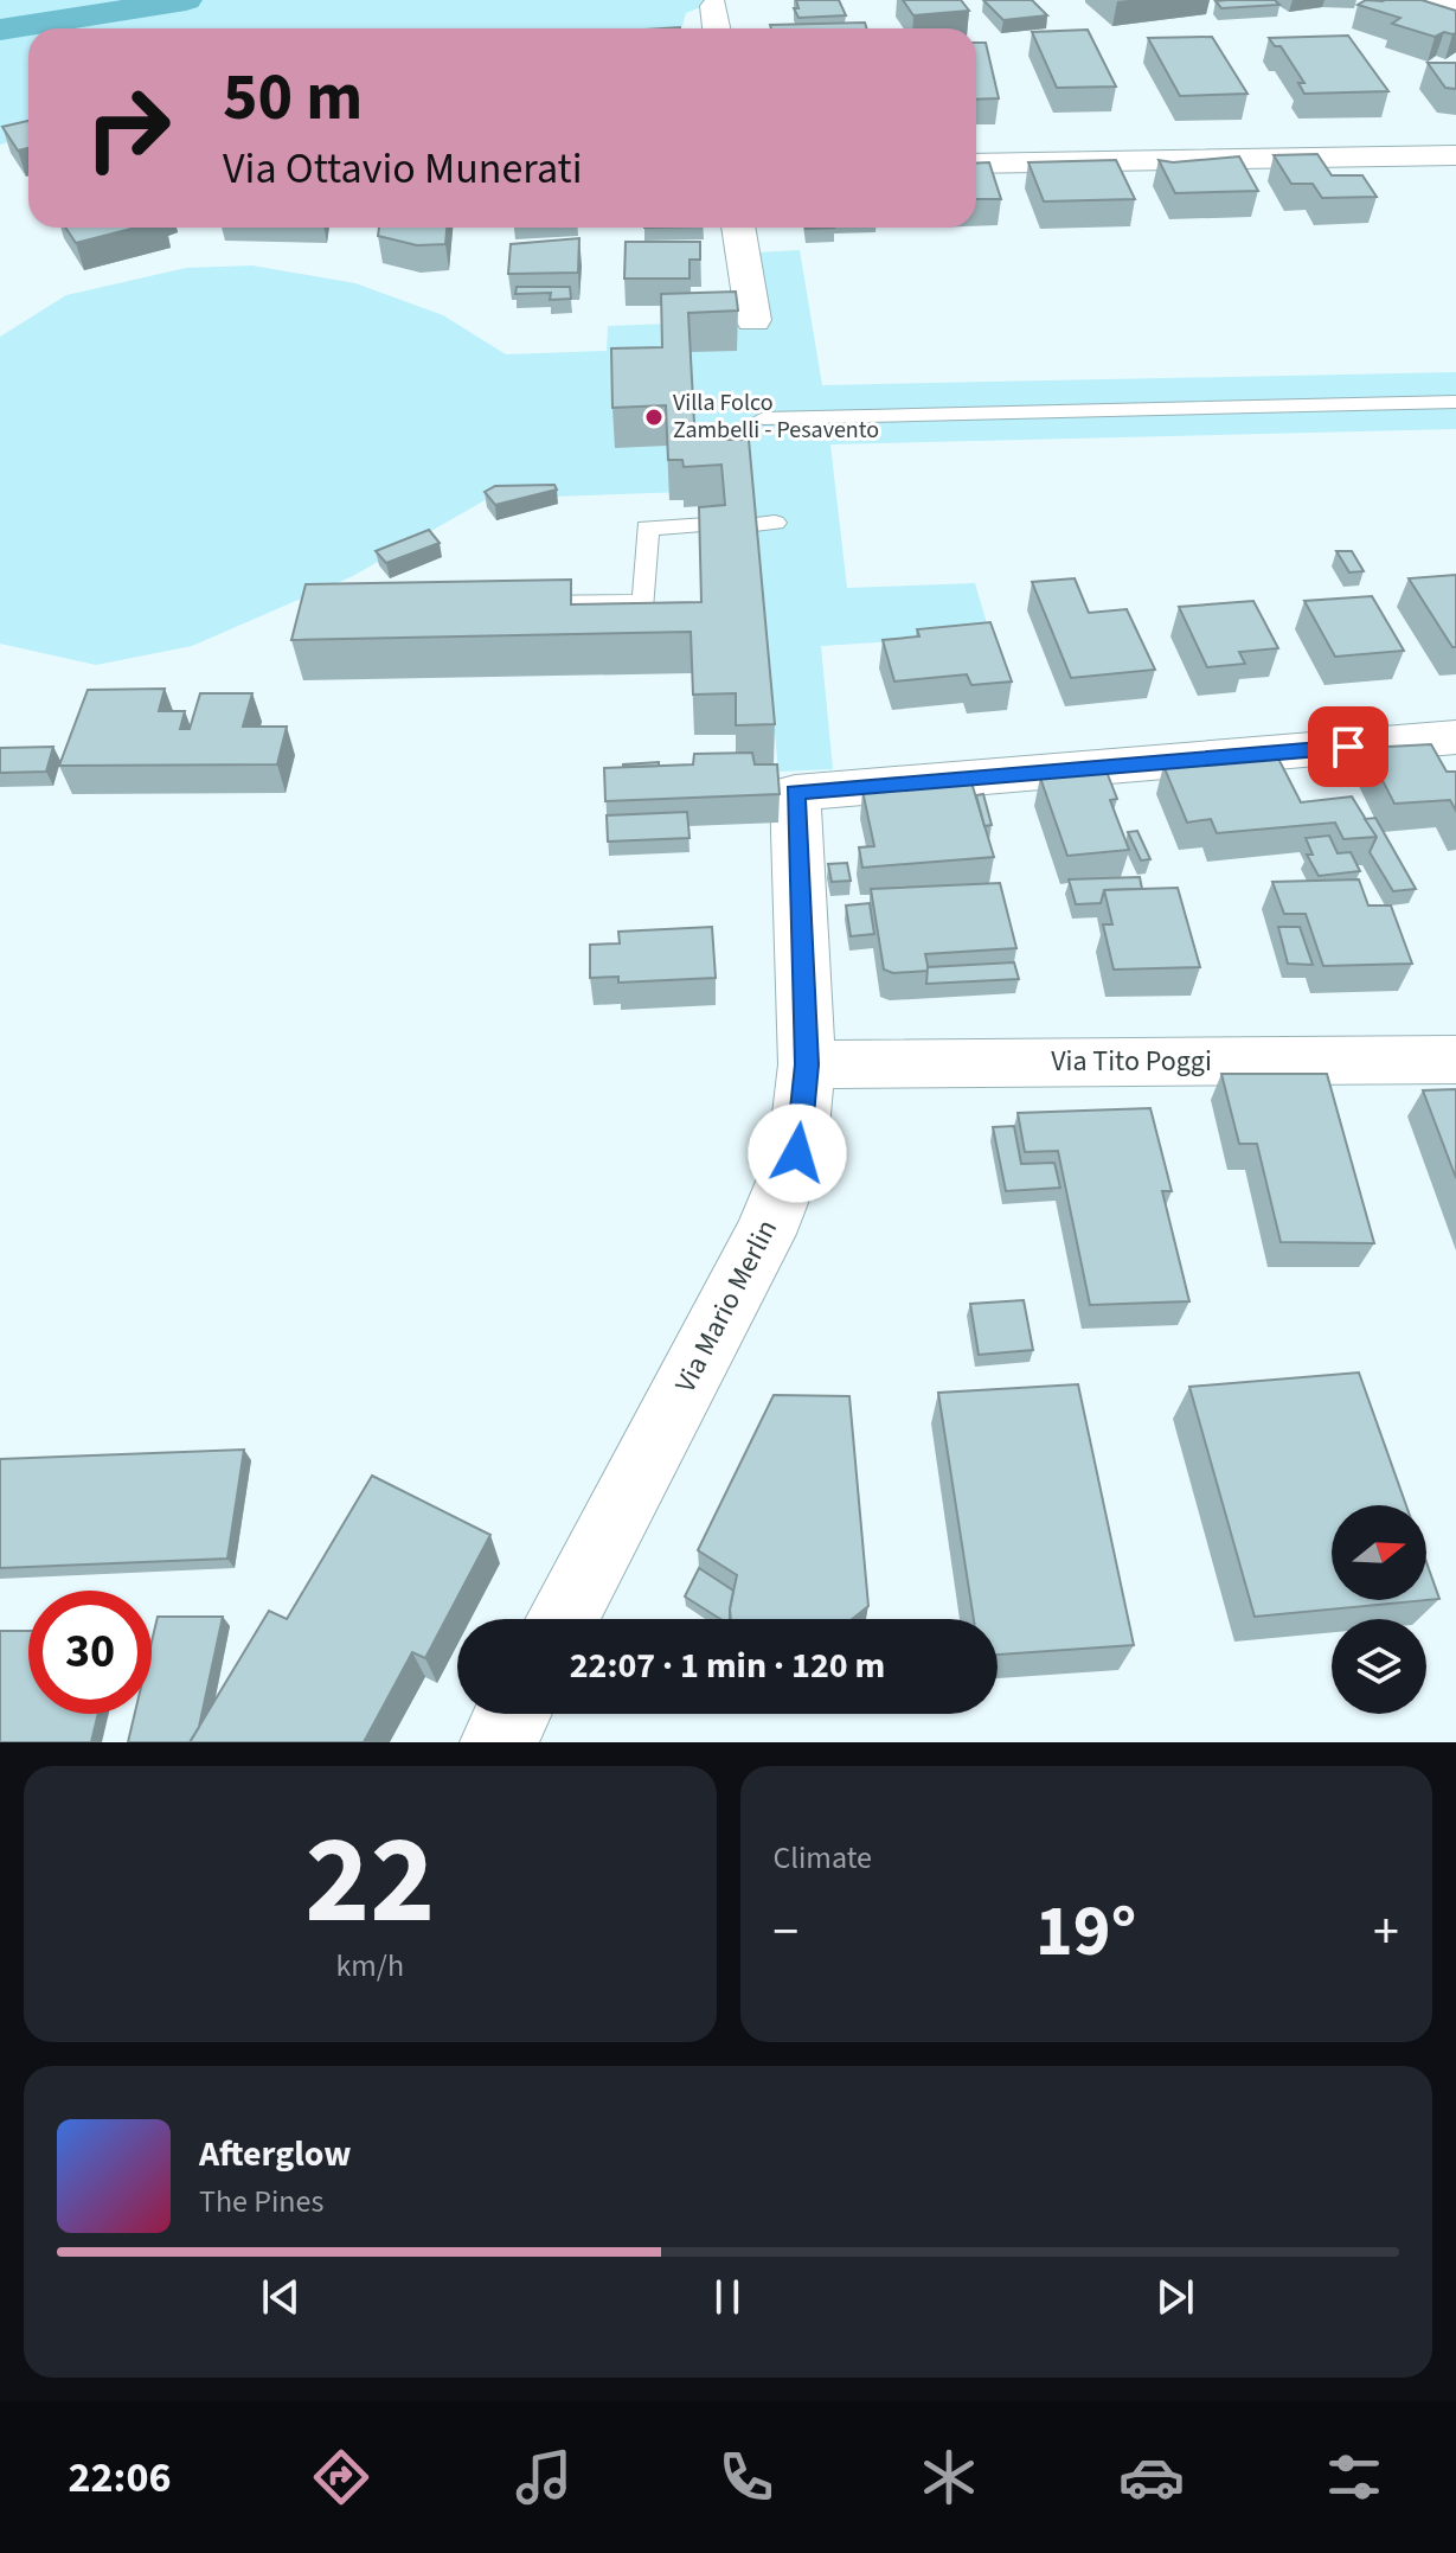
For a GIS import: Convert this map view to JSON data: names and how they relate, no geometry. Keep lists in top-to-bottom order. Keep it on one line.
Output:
{"streets":{"street":["Via Tito Poggi","Via Mario Merlin"]},"crossings":[["Via Tito Poggi","Via Mario Merlin"]],"places":["Villa Folco Zambelli - Pesavento"],"north":"right","page":{"turn":["50 m","Via Ottavio Munerati"],"limit":"30","trip":"22:07 · 1 min · 120 m","tile":[["22","km/h"],"Climate"],"heat":["−","19°","+"],"song":["Afterglow","The Pines"],"tabs":"22:06"}}
